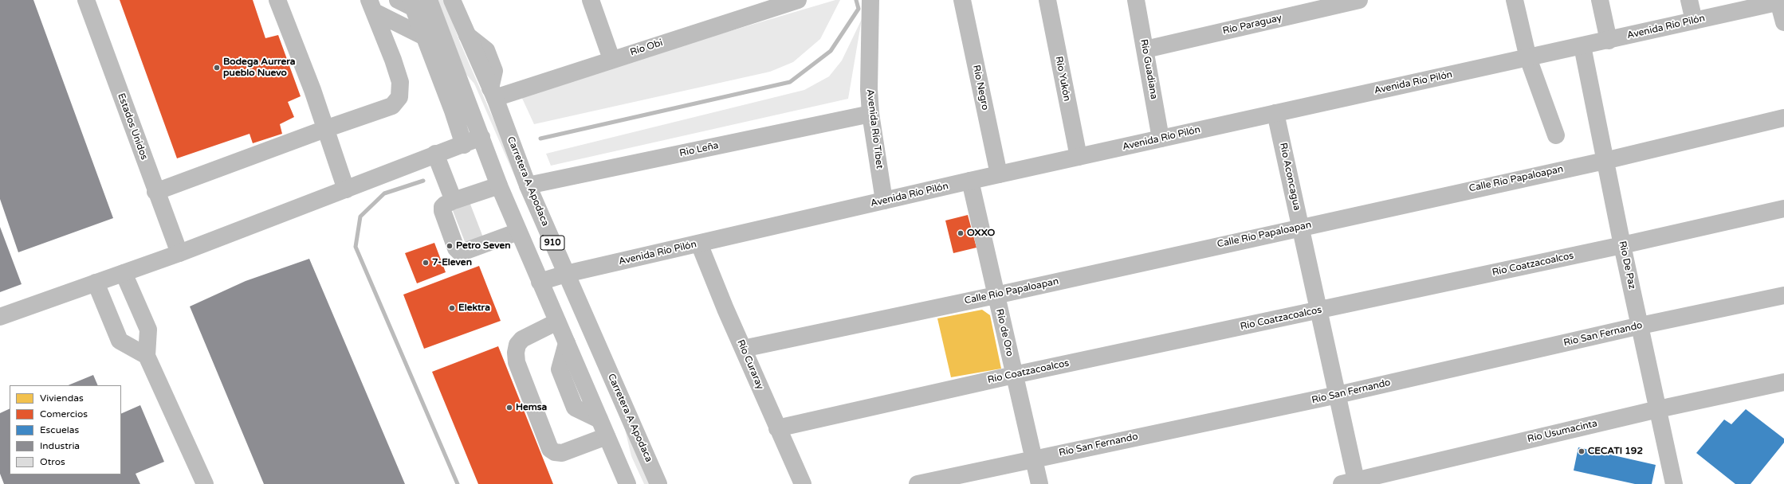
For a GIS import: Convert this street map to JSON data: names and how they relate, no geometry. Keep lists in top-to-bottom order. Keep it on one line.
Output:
{"streets":{"street":["Río Paraguay","Avenida Río Pilón","Río Obi","Río Guadiana","Río Yukón","Río Negro","Estados Unidos","Avenida Río Tíbet","Rio Leña","Río Aconcagua","Calle Río Papaloapan","Carretera A Apodaca","910","Río Coatzacoalcos","Rio De Paz","Río de Oro","Río San Fernando","Río Curaray","Río Usumacinta"]},"crossings":[["Río Paraguay","Río Guadiana"],["Avenida Río Pilón","Río Guadiana"],["Avenida Río Pilón","Río Yukón"],["Avenida Río Pilón","Río Negro"],["Avenida Río Pilón","Avenida Río Tíbet"],["Avenida Río Pilón","Río Aconcagua"],["Avenida Río Pilón","Carretera A Apodaca"],["Avenida Río Pilón","910"],["Avenida Río Pilón","Rio De Paz"],["Avenida Río Pilón","Río de Oro"],["Avenida Río Pilón","Río Curaray"],["Río Obi","Carretera A Apodaca"],["Avenida Río Tíbet","Rio Leña"],["Rio Leña","Carretera A Apodaca"],["Río Aconcagua","Calle Río Papaloapan"],["Río Aconcagua","Río Coatzacoalcos"],["Río Aconcagua","Río San Fernando"],["Río Aconcagua","Río Usumacinta"],["Calle Río Papaloapan","Rio De Paz"],["Calle Río Papaloapan","Río de Oro"],["Calle Río Papaloapan","Río Curaray"],["Río Coatzacoalcos","Rio De Paz"],["Río Coatzacoalcos","Río de Oro"],["Río Coatzacoalcos","Río Curaray"],["Rio De Paz","Río San Fernando"],["Rio De Paz","Río Usumacinta"],["Río de Oro","Río San Fernando"]],"places":["Bodega Aurrera pueblo Nuevo","OXXO","Petro Seven","7-Eleven","Elektra","Hemsa","CECATI 192"],"legend":["Viviendas","Comercios","Escuelas","Industria","Otros"]}
